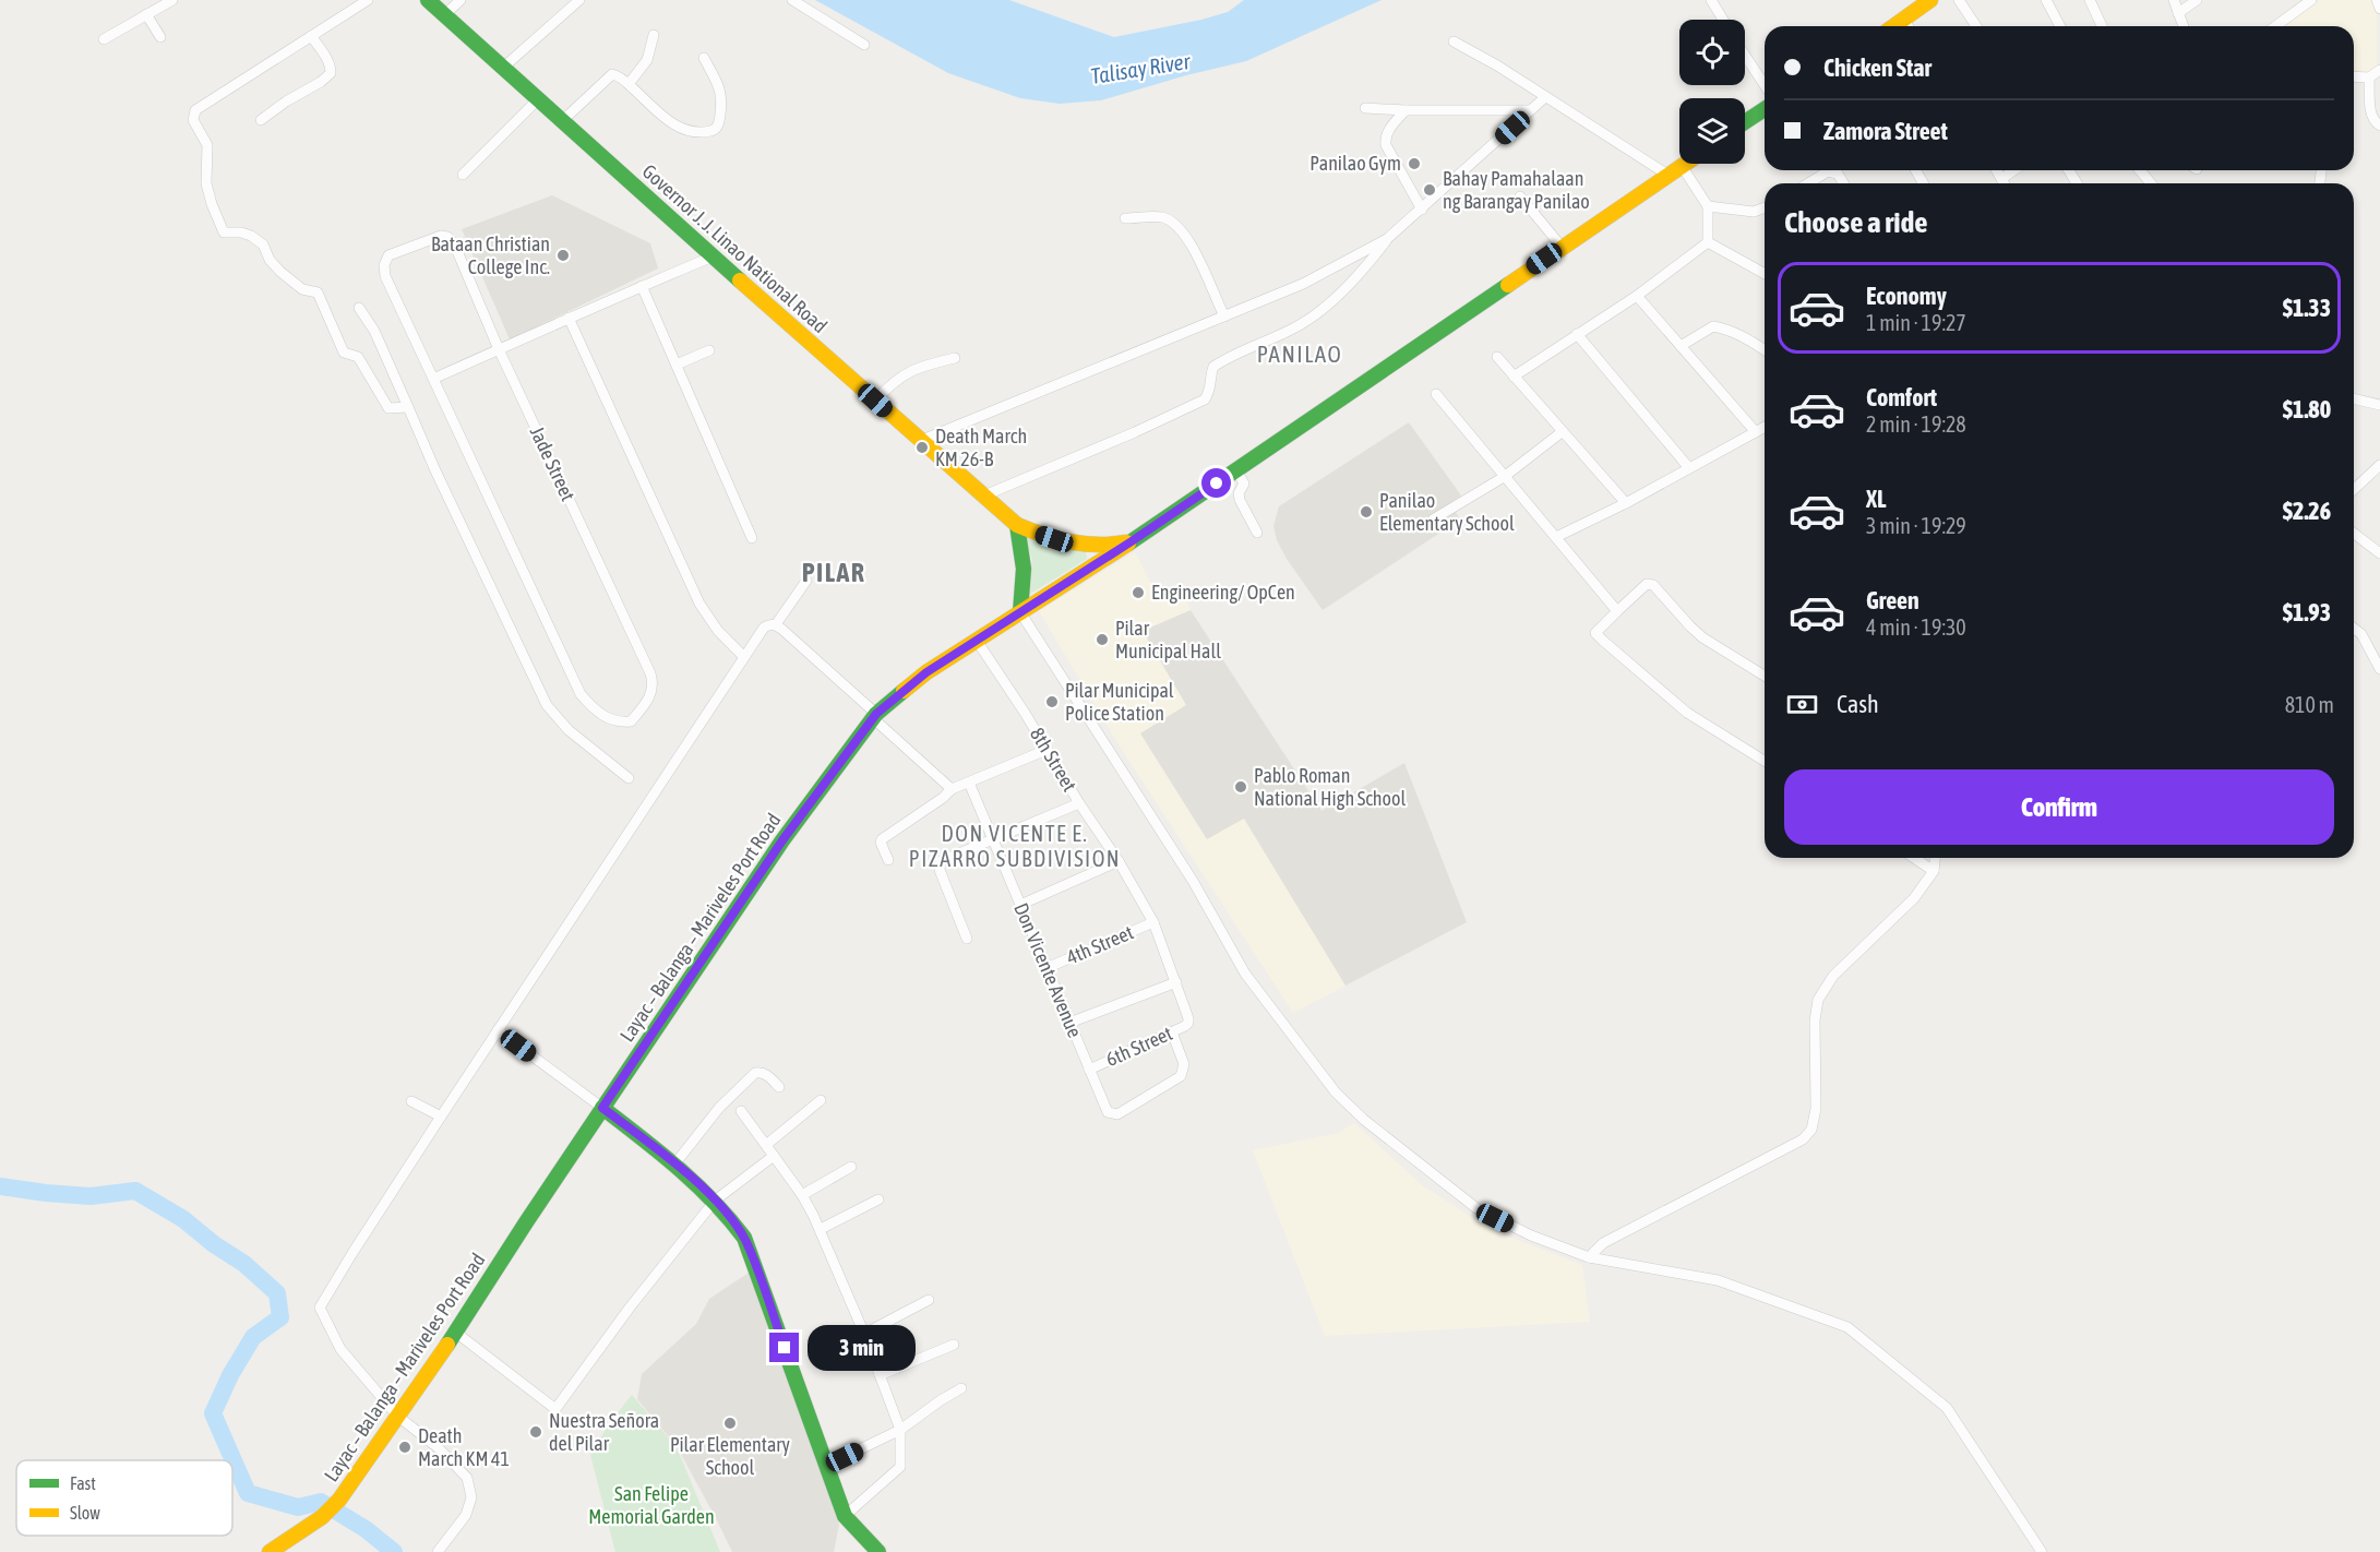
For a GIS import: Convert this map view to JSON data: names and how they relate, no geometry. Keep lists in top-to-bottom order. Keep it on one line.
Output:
{"streets":{"main road":["Governor J. J. Linao National Road","Layac – Balanga – Mariveles Port Road"],"street":["Jade Street","8th Street","4th Street","Don Vicente Avenue","6th Street"]},"crossings":[["Governor J. J. Linao National Road","Layac – Balanga – Mariveles Port Road"],["8th Street","Layac – Balanga – Mariveles Port Road"],["8th Street","4th Street"],["8th Street","6th Street"],["4th Street","Don Vicente Avenue"],["Don Vicente Avenue","6th Street"]],"districts":["PANILAO","PILAR","DON VICENTE E. PIZARRO SUBDIVISION"],"water":["Talisay River"],"parks":["San Felipe Memorial Garden"],"places":["Panilao Gym","Bahay Pamahalaan ng Barangay Panilao","Bataan Christian College Inc.","Death March KM 26-B","Panilao Elementary School","Engineering/ OpCen","Pilar Municipal Hall","Pilar Municipal Police Station","Pablo Roman National High School","Pilar Elementary School","Nuestra Señora del Pilar","Death March KM 41"],"legend":["Fast","Slow"],"page":{"banner":["Chicken Star","Zamora Street"],"heading":"Choose a ride","list":[{"name":"Economy","note":"1 min · 19:27","value":"$1.33"},{"name":"Comfort","note":"2 min · 19:28","value":"$1.80"},{"name":"XL","note":"3 min · 19:29","value":"$2.26"},{"name":"Green","note":"4 min · 19:30","value":"$1.93"}],"pay":["Cash","810 m"],"buttons":"Confirm","bubble":"3 min"}}
